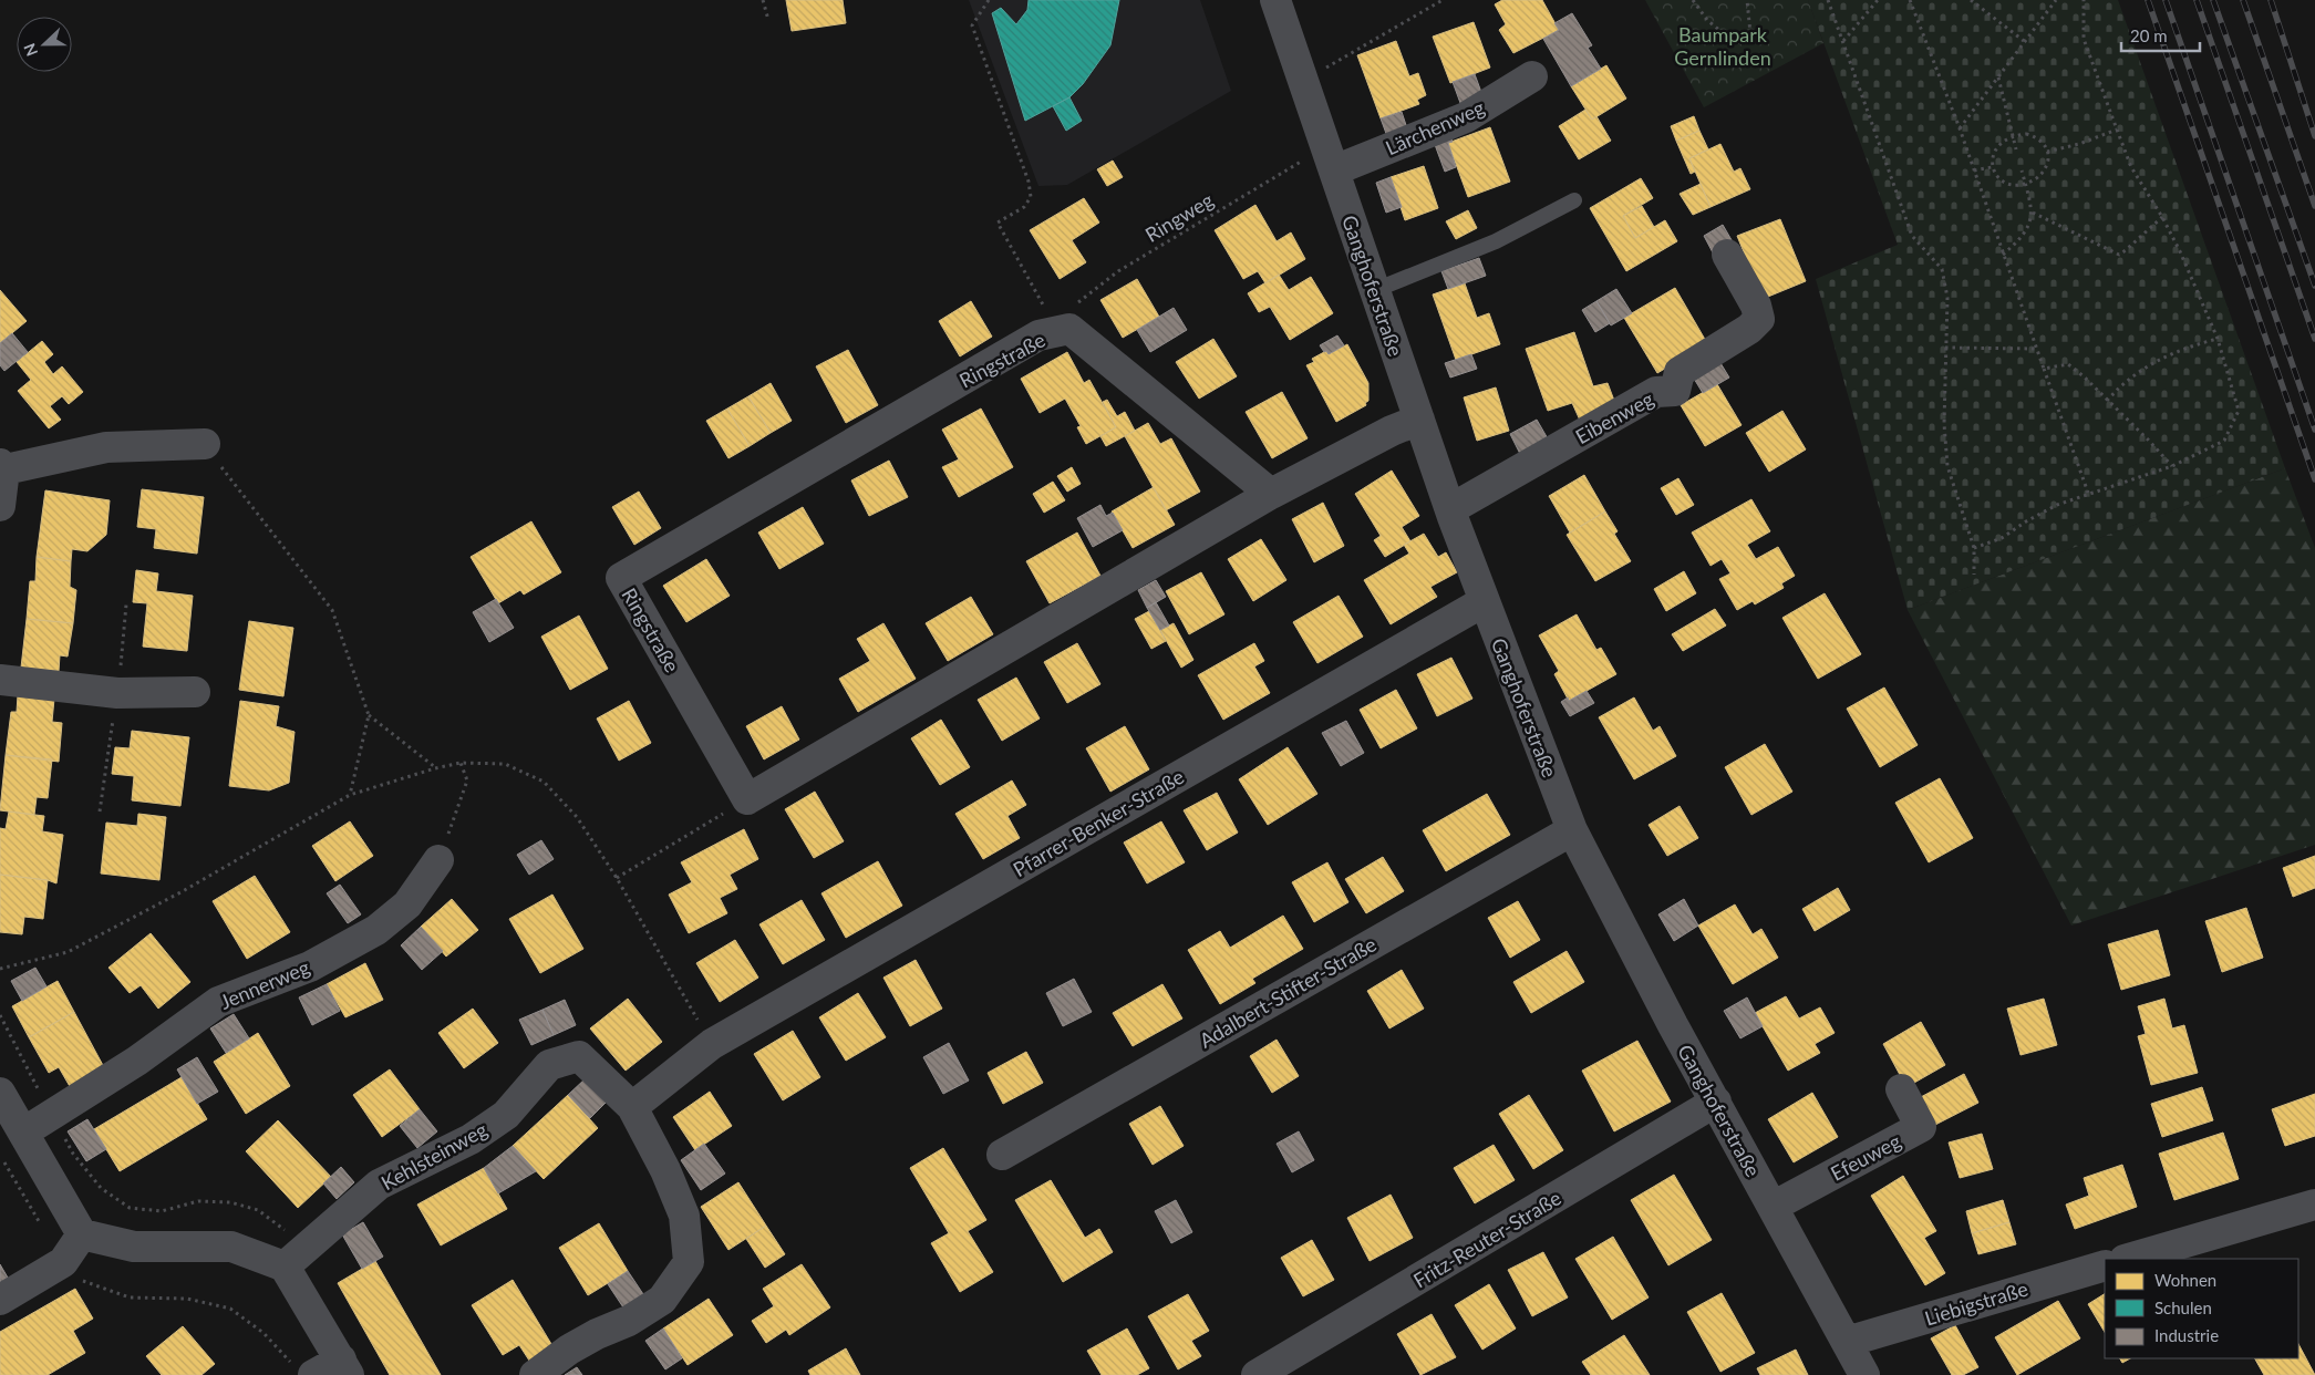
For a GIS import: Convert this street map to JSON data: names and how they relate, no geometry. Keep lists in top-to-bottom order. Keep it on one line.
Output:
{"streets":{"street":["Lärchenweg","Ganghoferstraße","Ringstraße","Eibenweg","Pfarrer-Benker-Straße","Jennerweg","Adalbert-Stifter-Straße","Kehlsteinweg","Efeuweg","Fritz-Reuter-Straße","Liebigstraße"],"path":["Ringweg"]},"crossings":[["Lärchenweg","Ringweg"],["Lärchenweg","Ganghoferstraße"],["Ringweg","Ganghoferstraße"],["Ringweg","Ringstraße"],["Ganghoferstraße","Eibenweg"],["Ganghoferstraße","Pfarrer-Benker-Straße"],["Ganghoferstraße","Adalbert-Stifter-Straße"],["Ganghoferstraße","Efeuweg"],["Ganghoferstraße","Fritz-Reuter-Straße"],["Ganghoferstraße","Liebigstraße"],["Pfarrer-Benker-Straße","Kehlsteinweg"]],"parks":["Baumpark Gernlinden"],"legend":["Wohnen","Schulen","Industrie"],"scale_bar":"20 m","north":"left"}
